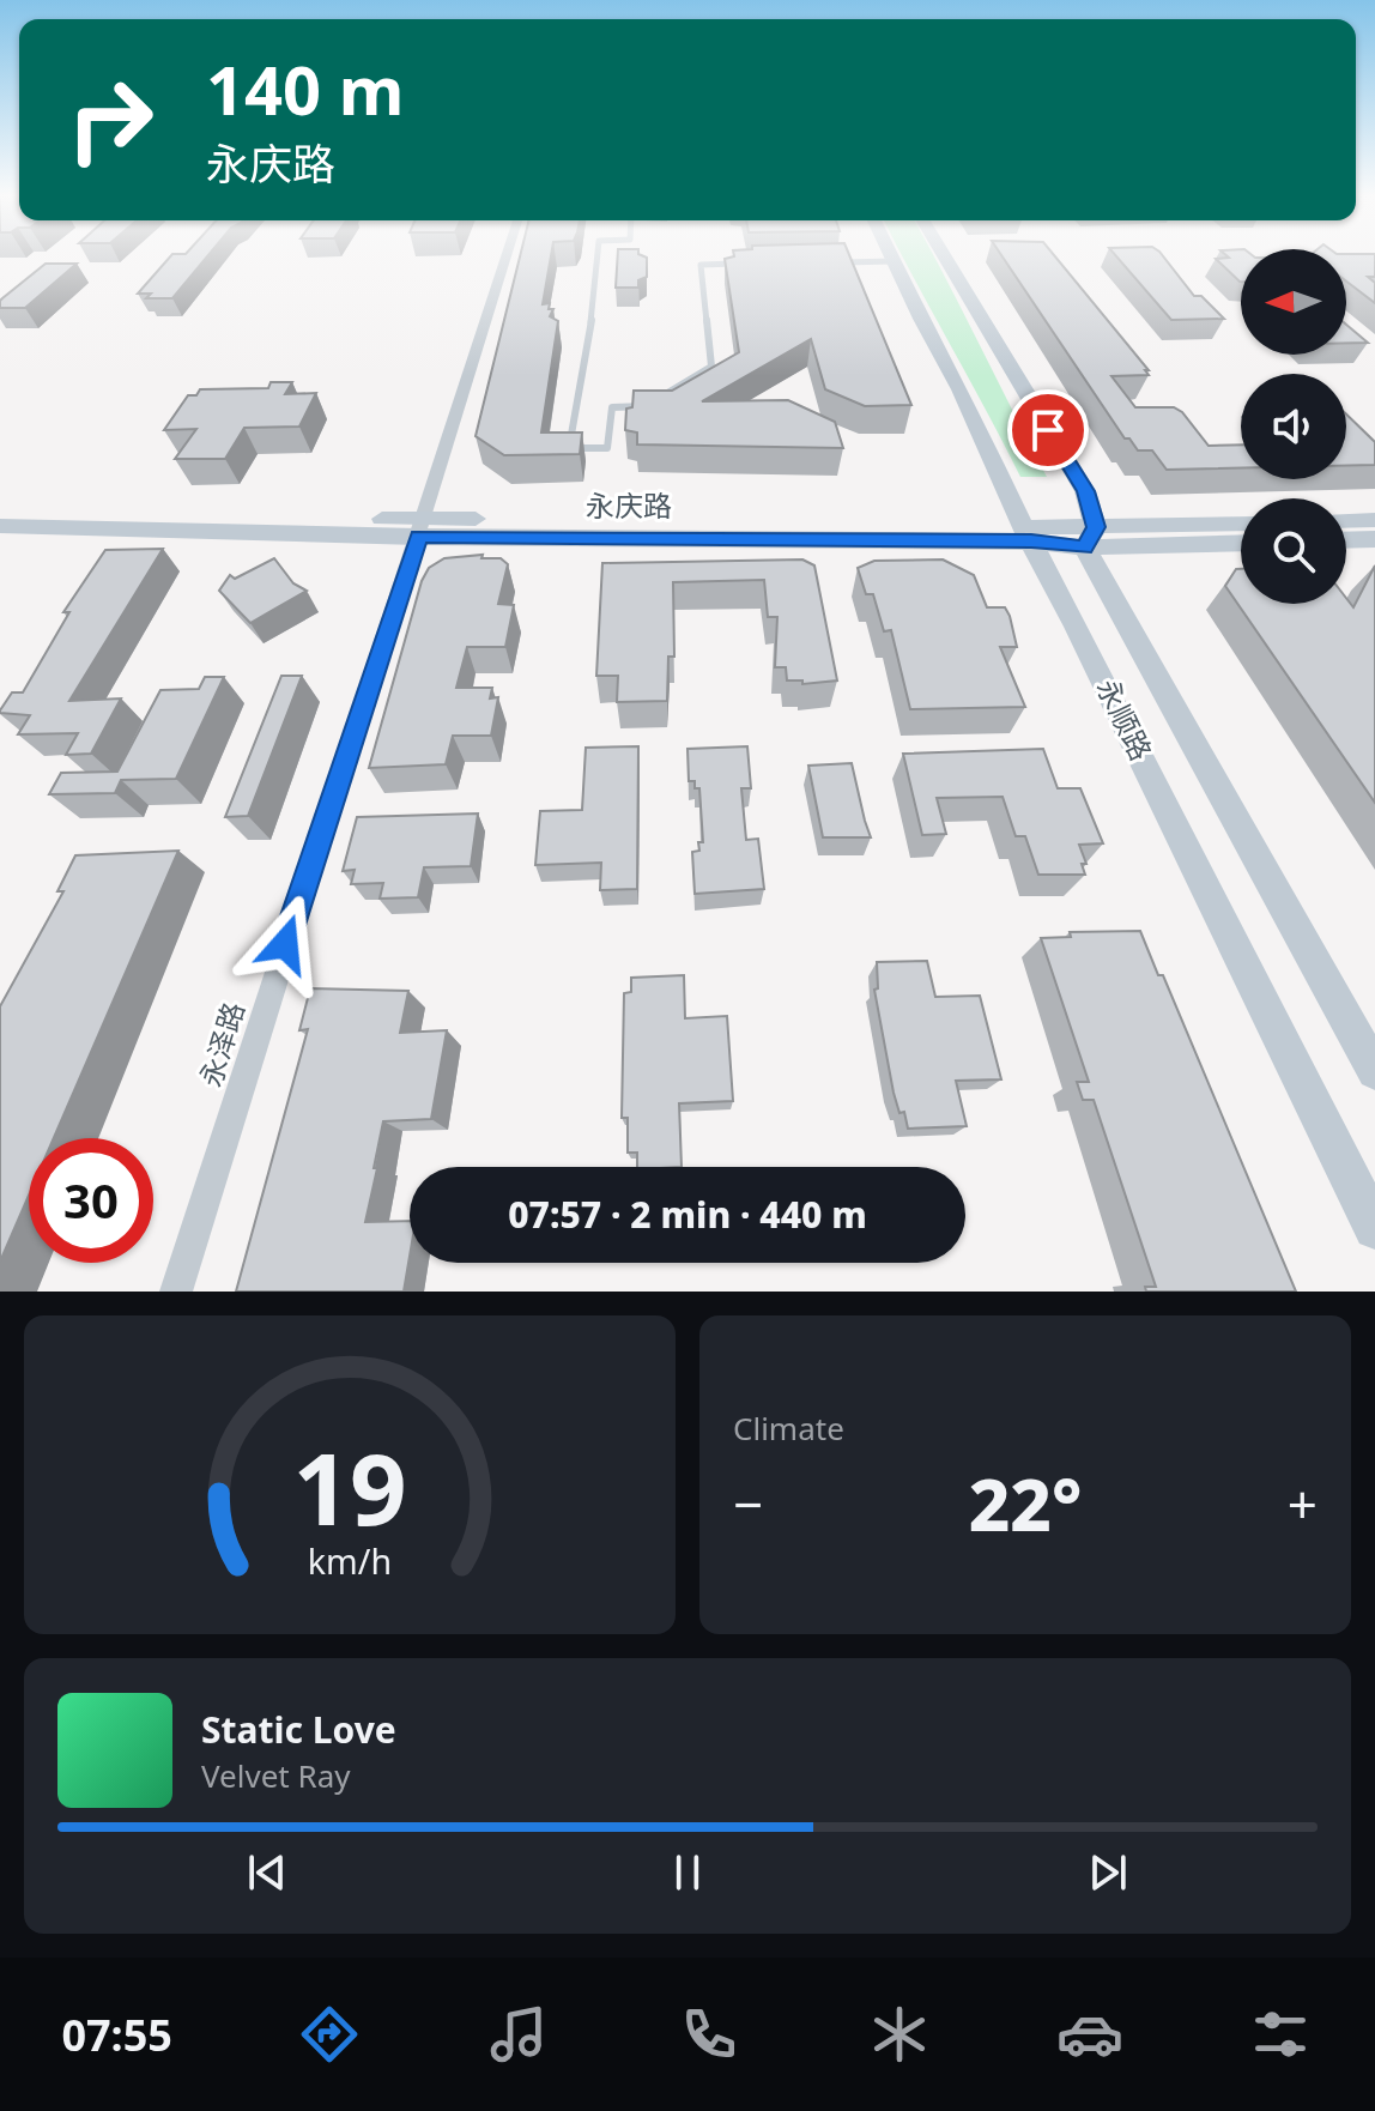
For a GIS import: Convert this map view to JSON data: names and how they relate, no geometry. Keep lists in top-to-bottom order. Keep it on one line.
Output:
{"streets":{"main road":["永庆路","永顺路"],"street":["永泽路"]},"crossings":[["永庆路","永顺路"],["永庆路","永泽路"]],"north":"left","page":{"turn":["140 m","永庆路"],"limit":"30","trip":"07:57 · 2 min · 440 m","tile":"Climate","heat":["−","22°","+"],"song":["Static Love","Velvet Ray"],"tabs":"07:55","gauge":["19","km/h"]}}
